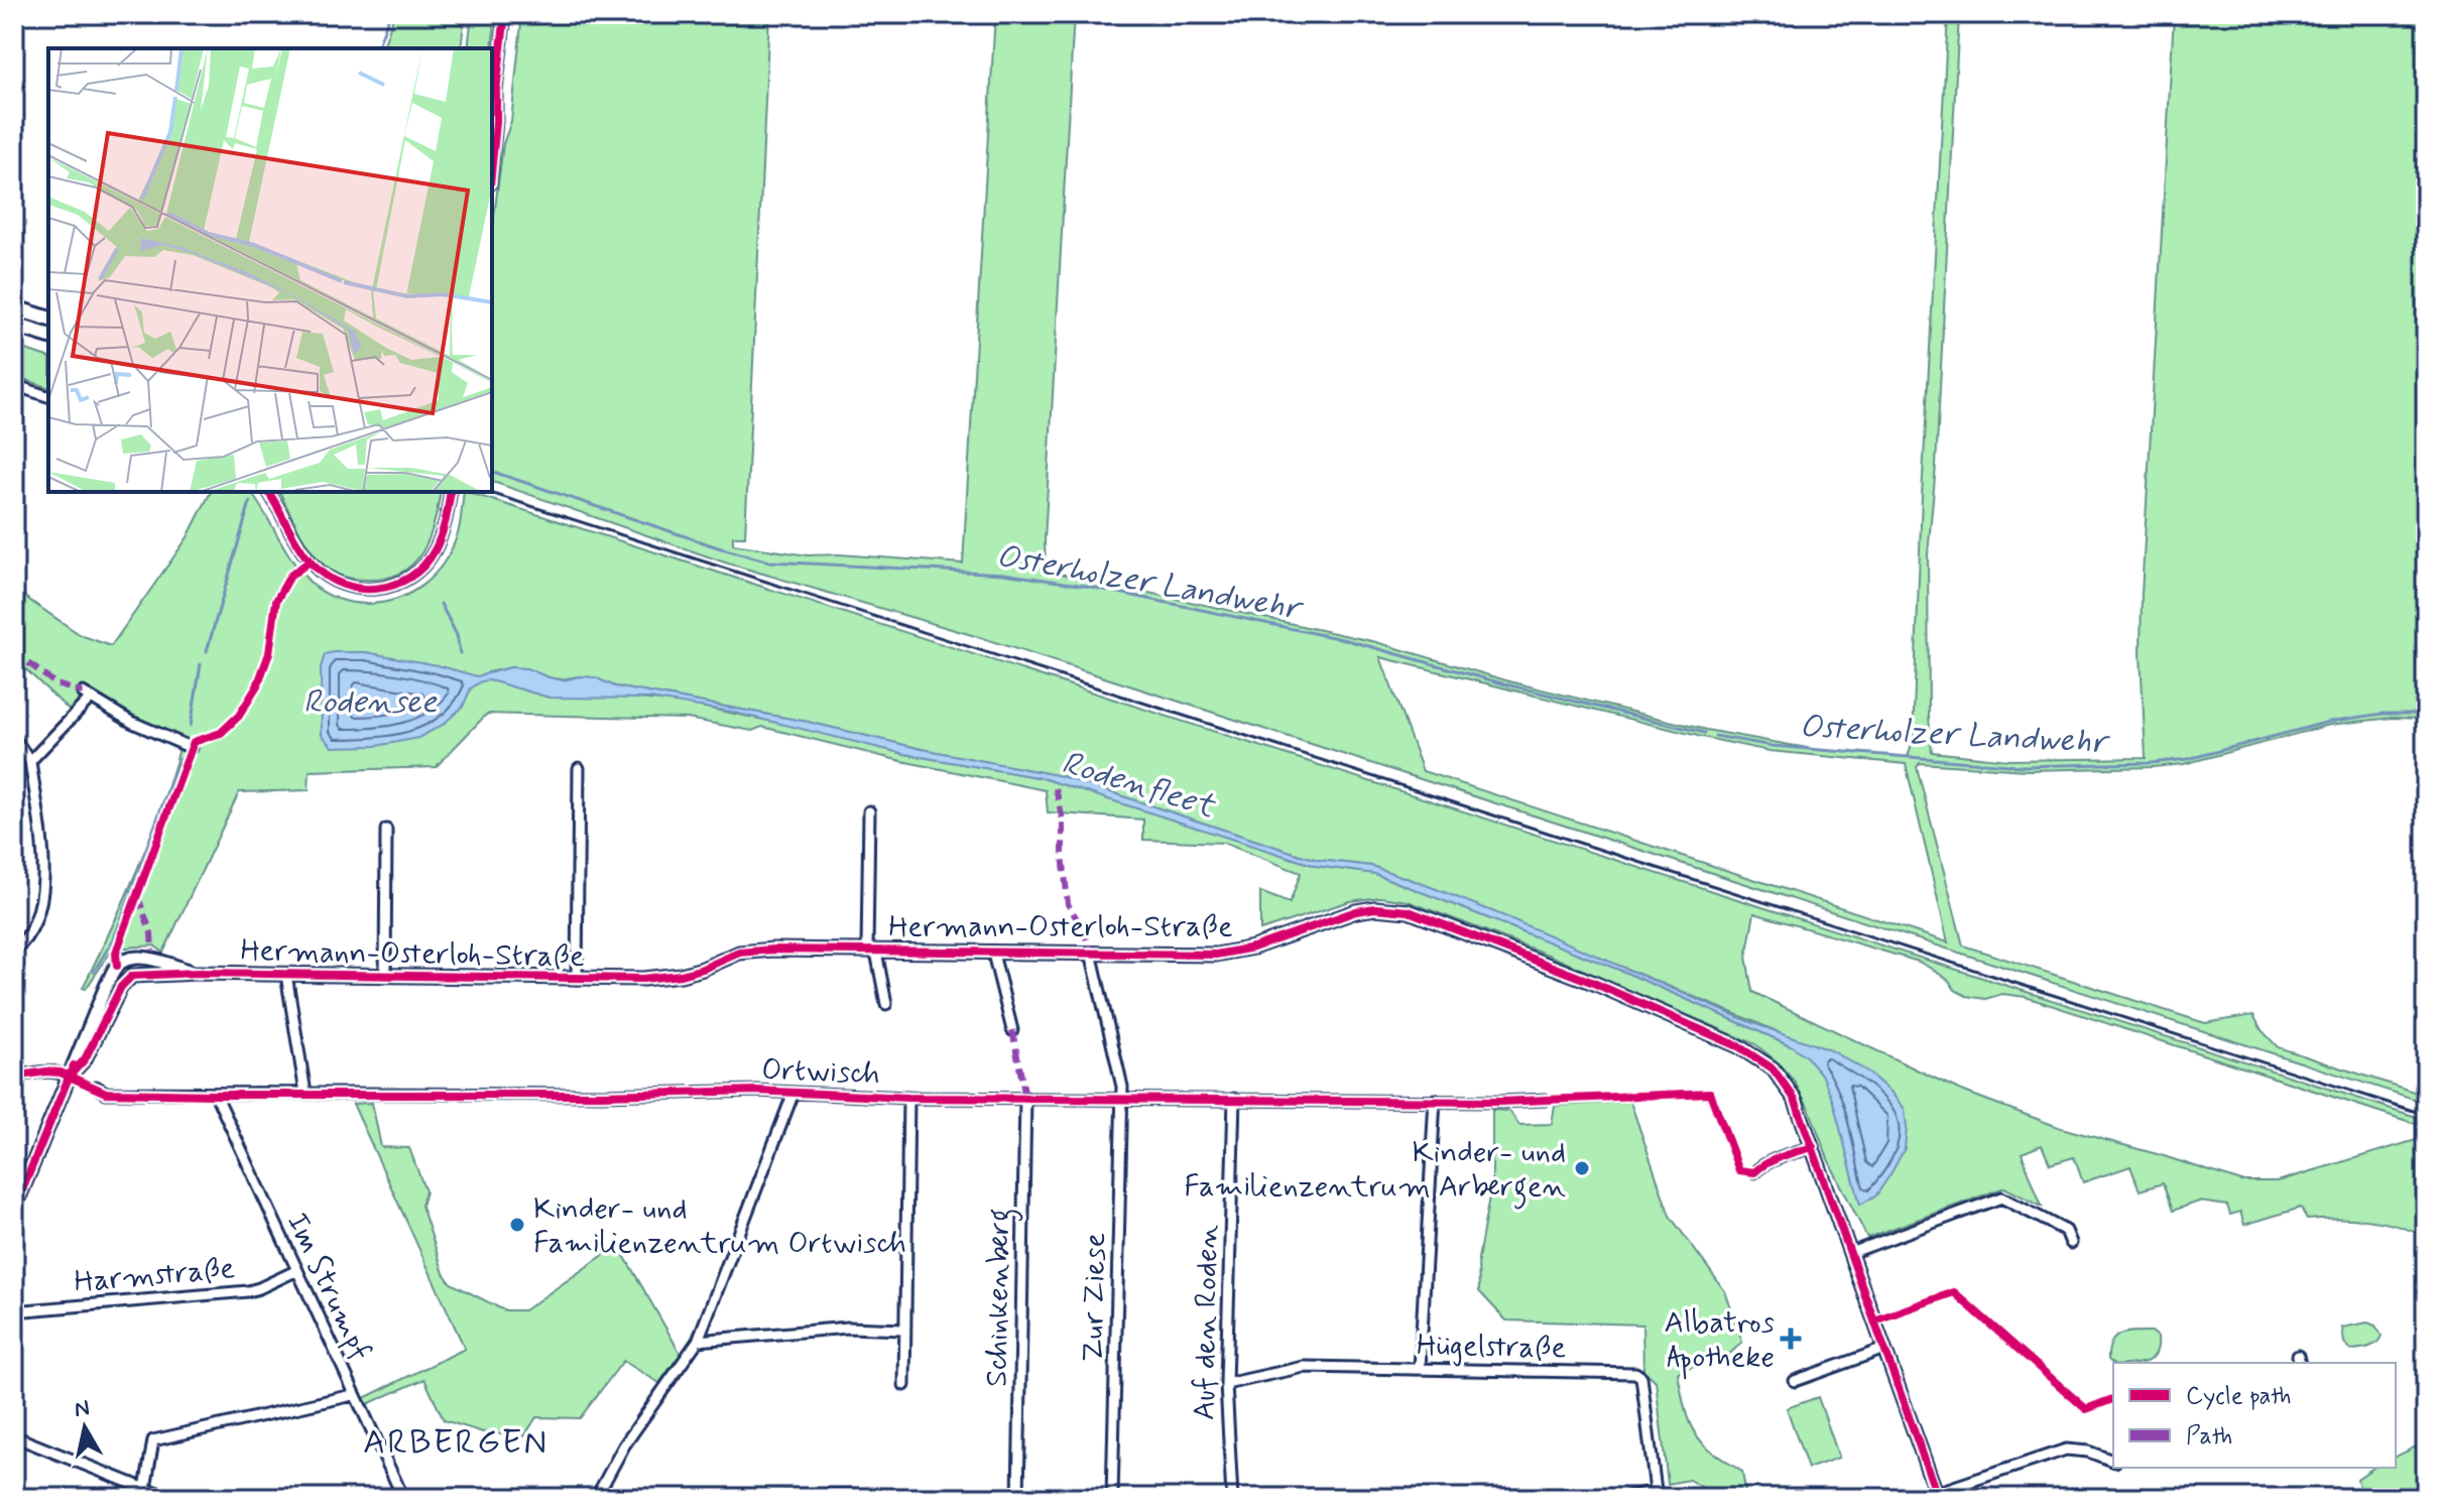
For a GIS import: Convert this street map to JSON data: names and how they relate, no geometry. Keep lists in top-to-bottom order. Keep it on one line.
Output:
{"streets":{"street":["Hermann-Osterloh-Straße","Ortwisch","Harmstraße","Im Strumpf","Schinkenberg","Zur Ziese","Auf den Roden","Hügelstraße"]},"crossings":[["Hermann-Osterloh-Straße","Zur Ziese"],["Ortwisch","Im Strumpf"],["Ortwisch","Schinkenberg"],["Ortwisch","Zur Ziese"],["Ortwisch","Auf den Roden"],["Harmstraße","Im Strumpf"],["Auf den Roden","Hügelstraße"]],"districts":["ARBERGEN"],"water":["Osterholzer Landwehr","Rodensee","Rodenfleet"],"places":{"other":["Kinder- und Familienzentrum Arbergen","Kinder- und Familienzentrum Ortwisch"],"health":["Albatros Apotheke"]},"legend":["Cycle path","Path"],"north":"top"}
